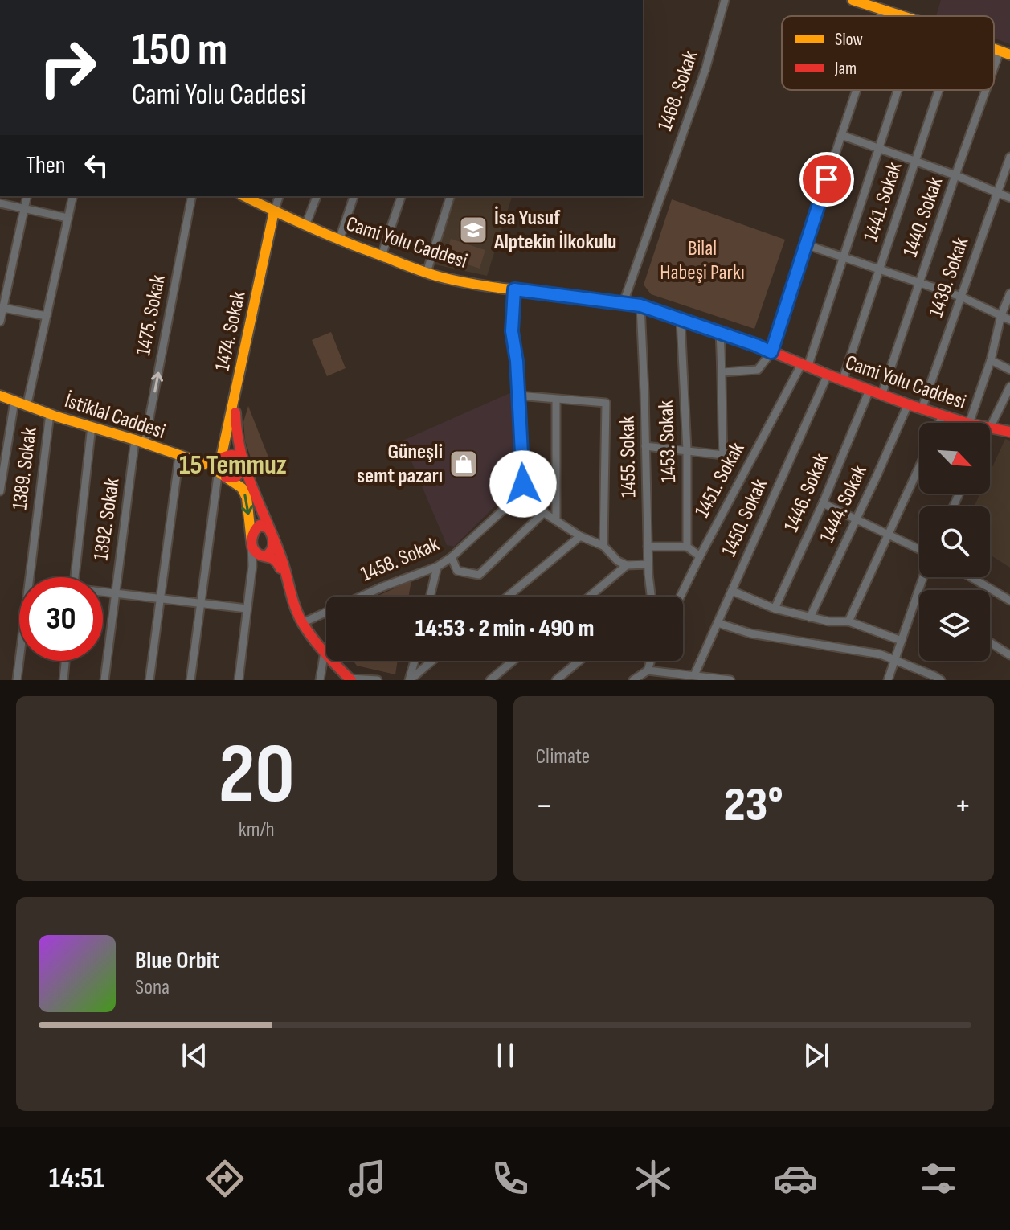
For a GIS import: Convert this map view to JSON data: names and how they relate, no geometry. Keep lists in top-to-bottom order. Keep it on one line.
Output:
{"streets":{"street":["1468. Sokak","1441. Sokak","1440. Sokak","Cami Yolu Caddesi","1439. Sokak","1475. Sokak","1474. Sokak","İstiklal Caddesi","1453. Sokak","1455. Sokak","1389. Sokak","1451. Sokak","1446. Sokak","1444. Sokak","1450. Sokak","1392. Sokak","1458. Sokak"]},"crossings":[["1468. Sokak","Cami Yolu Caddesi"],["1441. Sokak","Cami Yolu Caddesi"],["1440. Sokak","Cami Yolu Caddesi"],["Cami Yolu Caddesi","1439. Sokak"],["Cami Yolu Caddesi","1474. Sokak"],["Cami Yolu Caddesi","1453. Sokak"],["Cami Yolu Caddesi","1455. Sokak"],["Cami Yolu Caddesi","1451. Sokak"],["Cami Yolu Caddesi","1446. Sokak"],["Cami Yolu Caddesi","1444. Sokak"],["Cami Yolu Caddesi","1450. Sokak"],["1475. Sokak","İstiklal Caddesi"],["1475. Sokak","1392. Sokak"],["1474. Sokak","İstiklal Caddesi"],["İstiklal Caddesi","1389. Sokak"],["İstiklal Caddesi","1392. Sokak"]],"one_way":["1475. Sokak"],"districts":["15 Temmuz"],"parks":["Bilal Habeşi Parkı"],"places":{"school or university":["İsa Yusuf Alptekin İlkokulu"],"shop":["Güneşli semt pazarı"]},"legend":["Slow","Jam"],"north":"bottom right","page":{"turn":["150 m","Cami Yolu Caddesi"],"then":"Then","limit":"30","trip":"14:53 · 2 min · 490 m","tile":[["20","km/h"],"Climate"],"heat":["−","23°","+"],"song":["Blue Orbit","Sona"],"tabs":"14:51"}}
